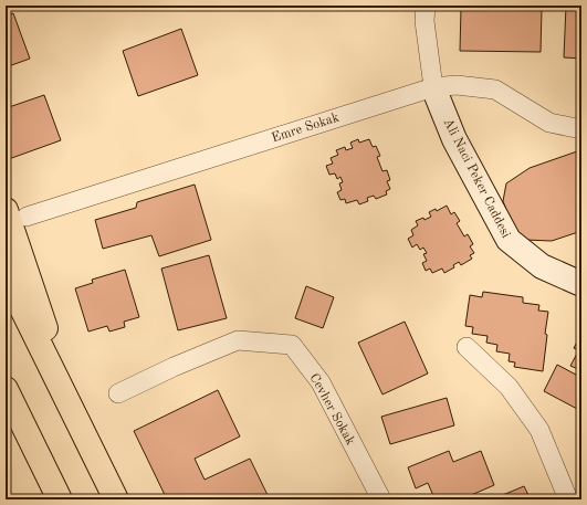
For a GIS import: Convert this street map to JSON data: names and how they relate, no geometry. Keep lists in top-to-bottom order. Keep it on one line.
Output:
{"streets":{"street":["Emre Sokak","Ali Naci Peker Caddesi","Cevher Sokak"]},"crossings":[["Emre Sokak","Ali Naci Peker Caddesi"]]}
